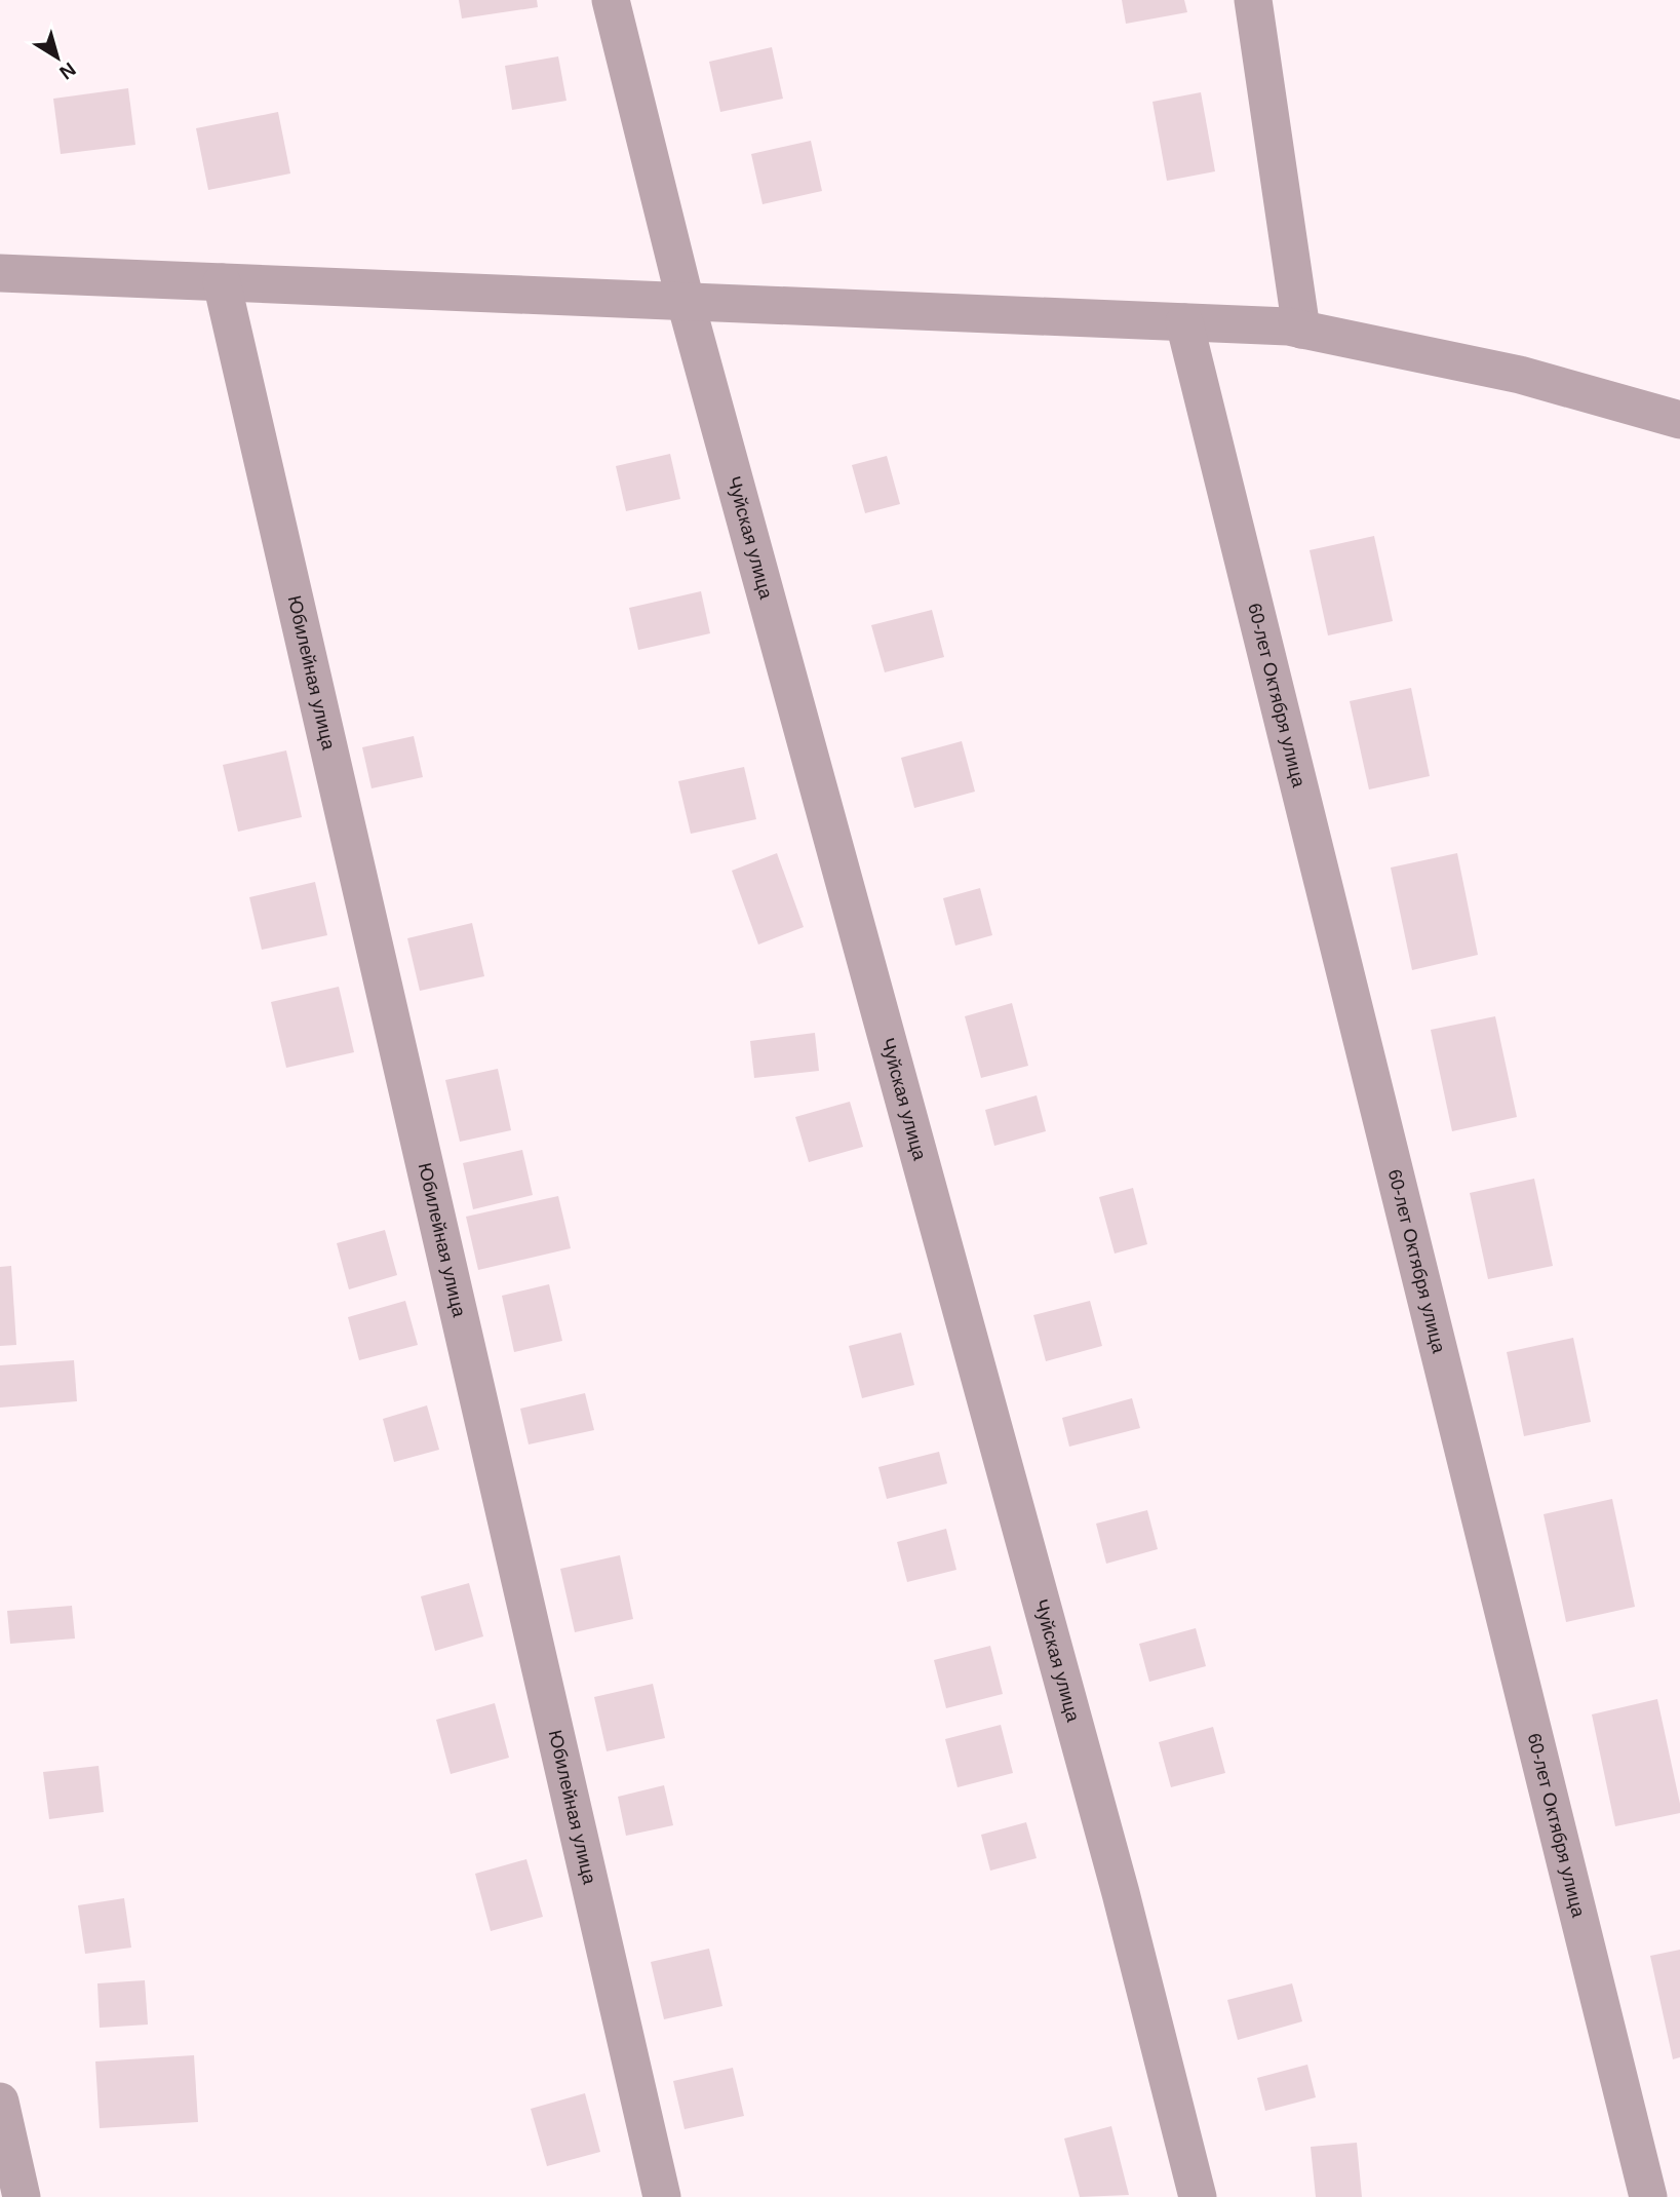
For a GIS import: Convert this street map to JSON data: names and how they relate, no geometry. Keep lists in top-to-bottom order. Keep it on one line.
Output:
{"streets":{"street":["Чуйская улица","Юбилейная улица","60-лет Октября улица"]},"north":"bottom right"}
